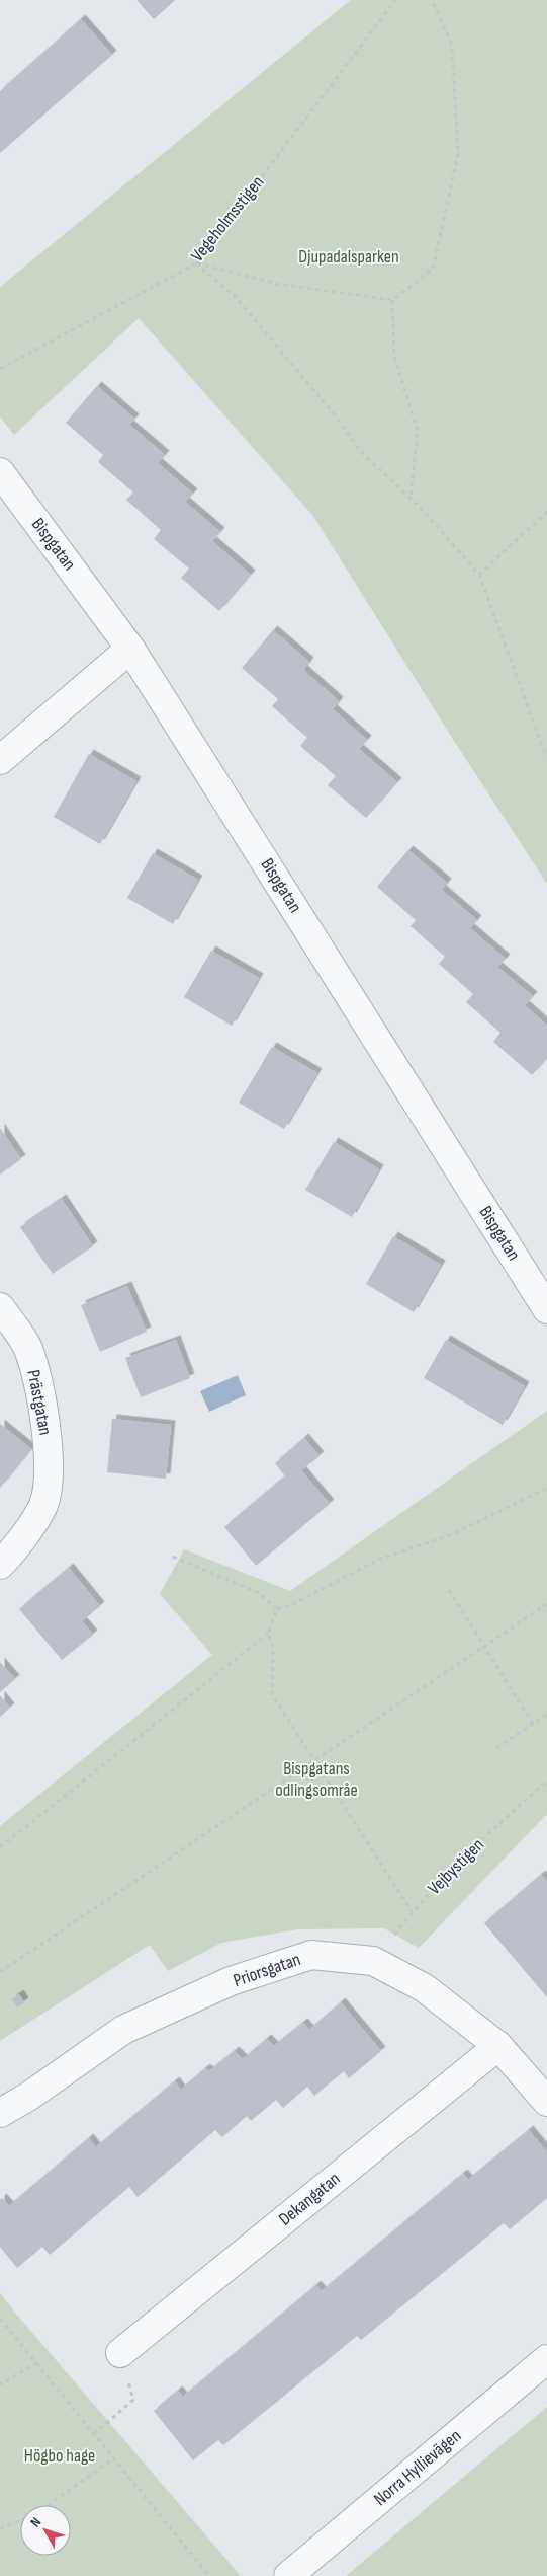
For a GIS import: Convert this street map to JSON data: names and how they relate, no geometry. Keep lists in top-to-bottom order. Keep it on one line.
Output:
{"streets":{"street":["Bispgatan","Prästgatan","Priorsgatan","Dekangatan","Norra Hyllievägen"],"path":["Vegeholmsstigen","Vejbystigen"]},"crossings":[["Vejbystigen","Priorsgatan"],["Priorsgatan","Dekangatan"]],"parks":["Djupadalsparken","Bispgatans odlingsområe","Högbo hage"],"north":"top left"}
